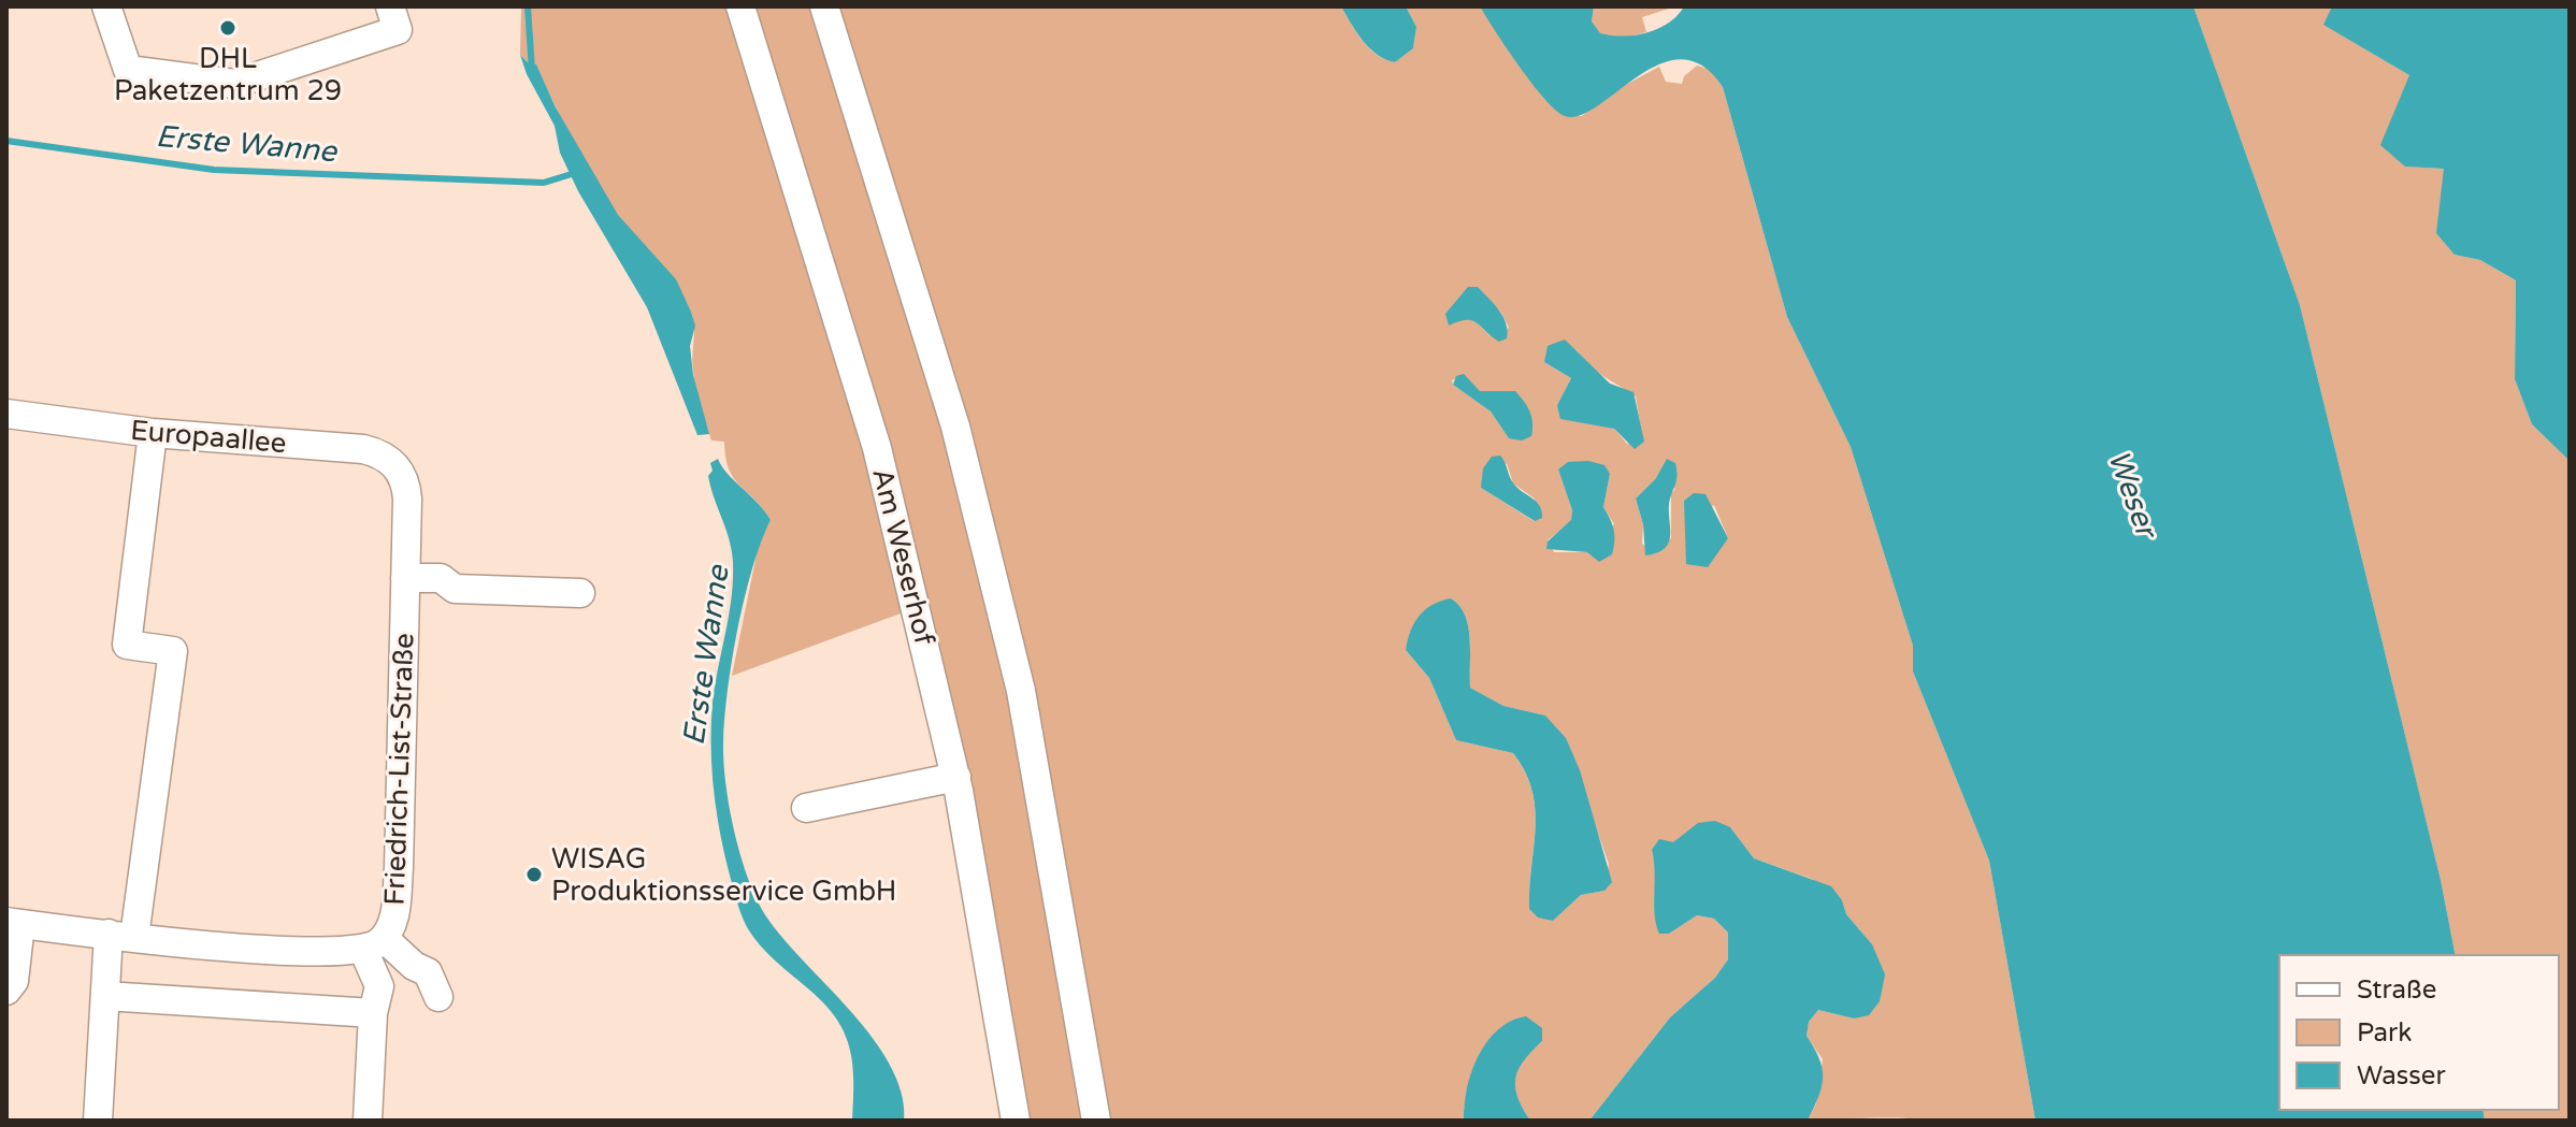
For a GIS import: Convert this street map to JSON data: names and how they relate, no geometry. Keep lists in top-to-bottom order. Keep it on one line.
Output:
{"streets":{"street":["Europaallee","Am Weserhof","Friedrich-List-Straße"]},"crossings":[["Europaallee","Friedrich-List-Straße"]],"water":["Erste Wanne","Weser"],"places":["DHL Paketzentrum 29","WISAG Produktionsservice GmbH"],"legend":["Straße","Park","Wasser"]}
